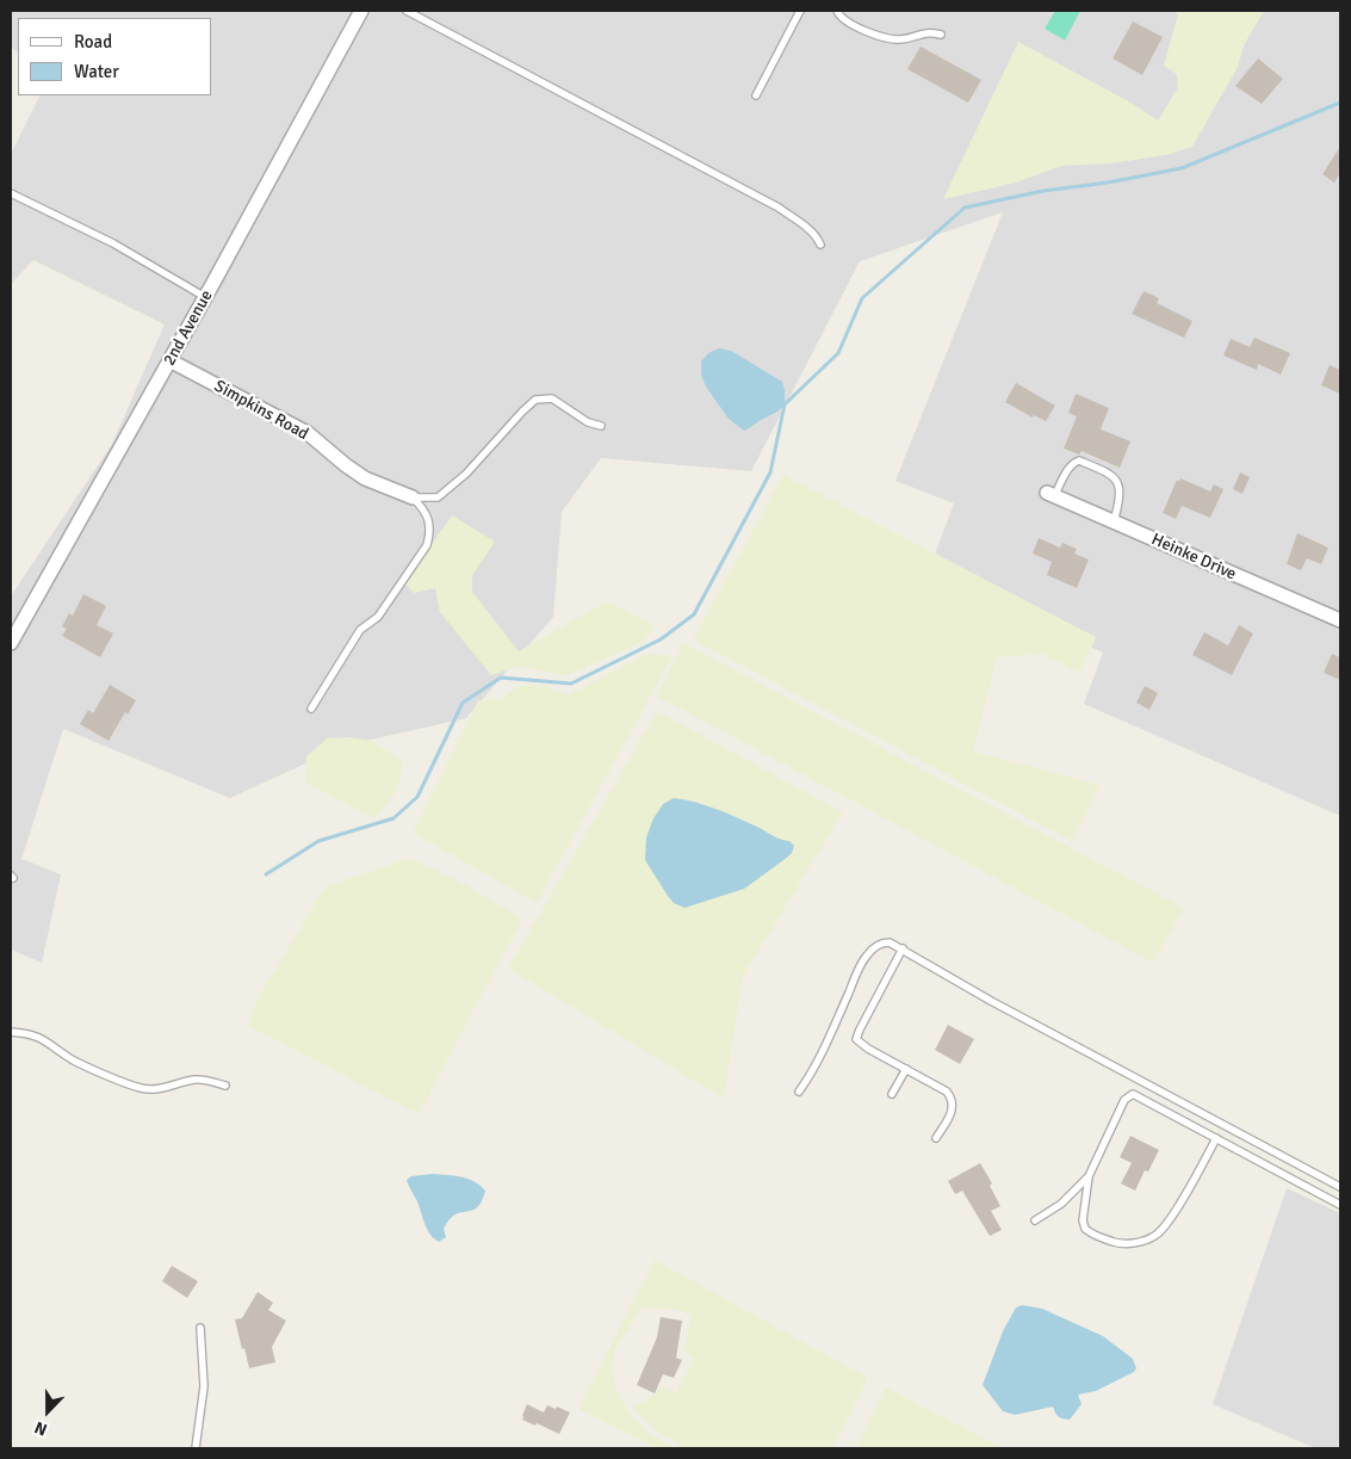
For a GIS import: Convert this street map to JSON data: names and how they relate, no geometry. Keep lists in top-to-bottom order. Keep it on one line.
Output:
{"streets":{"street":["2nd Avenue","Simpkins Road","Heinke Drive"]},"crossings":[["2nd Avenue","Simpkins Road"]],"legend":["Road","Water"],"north":"bottom"}
